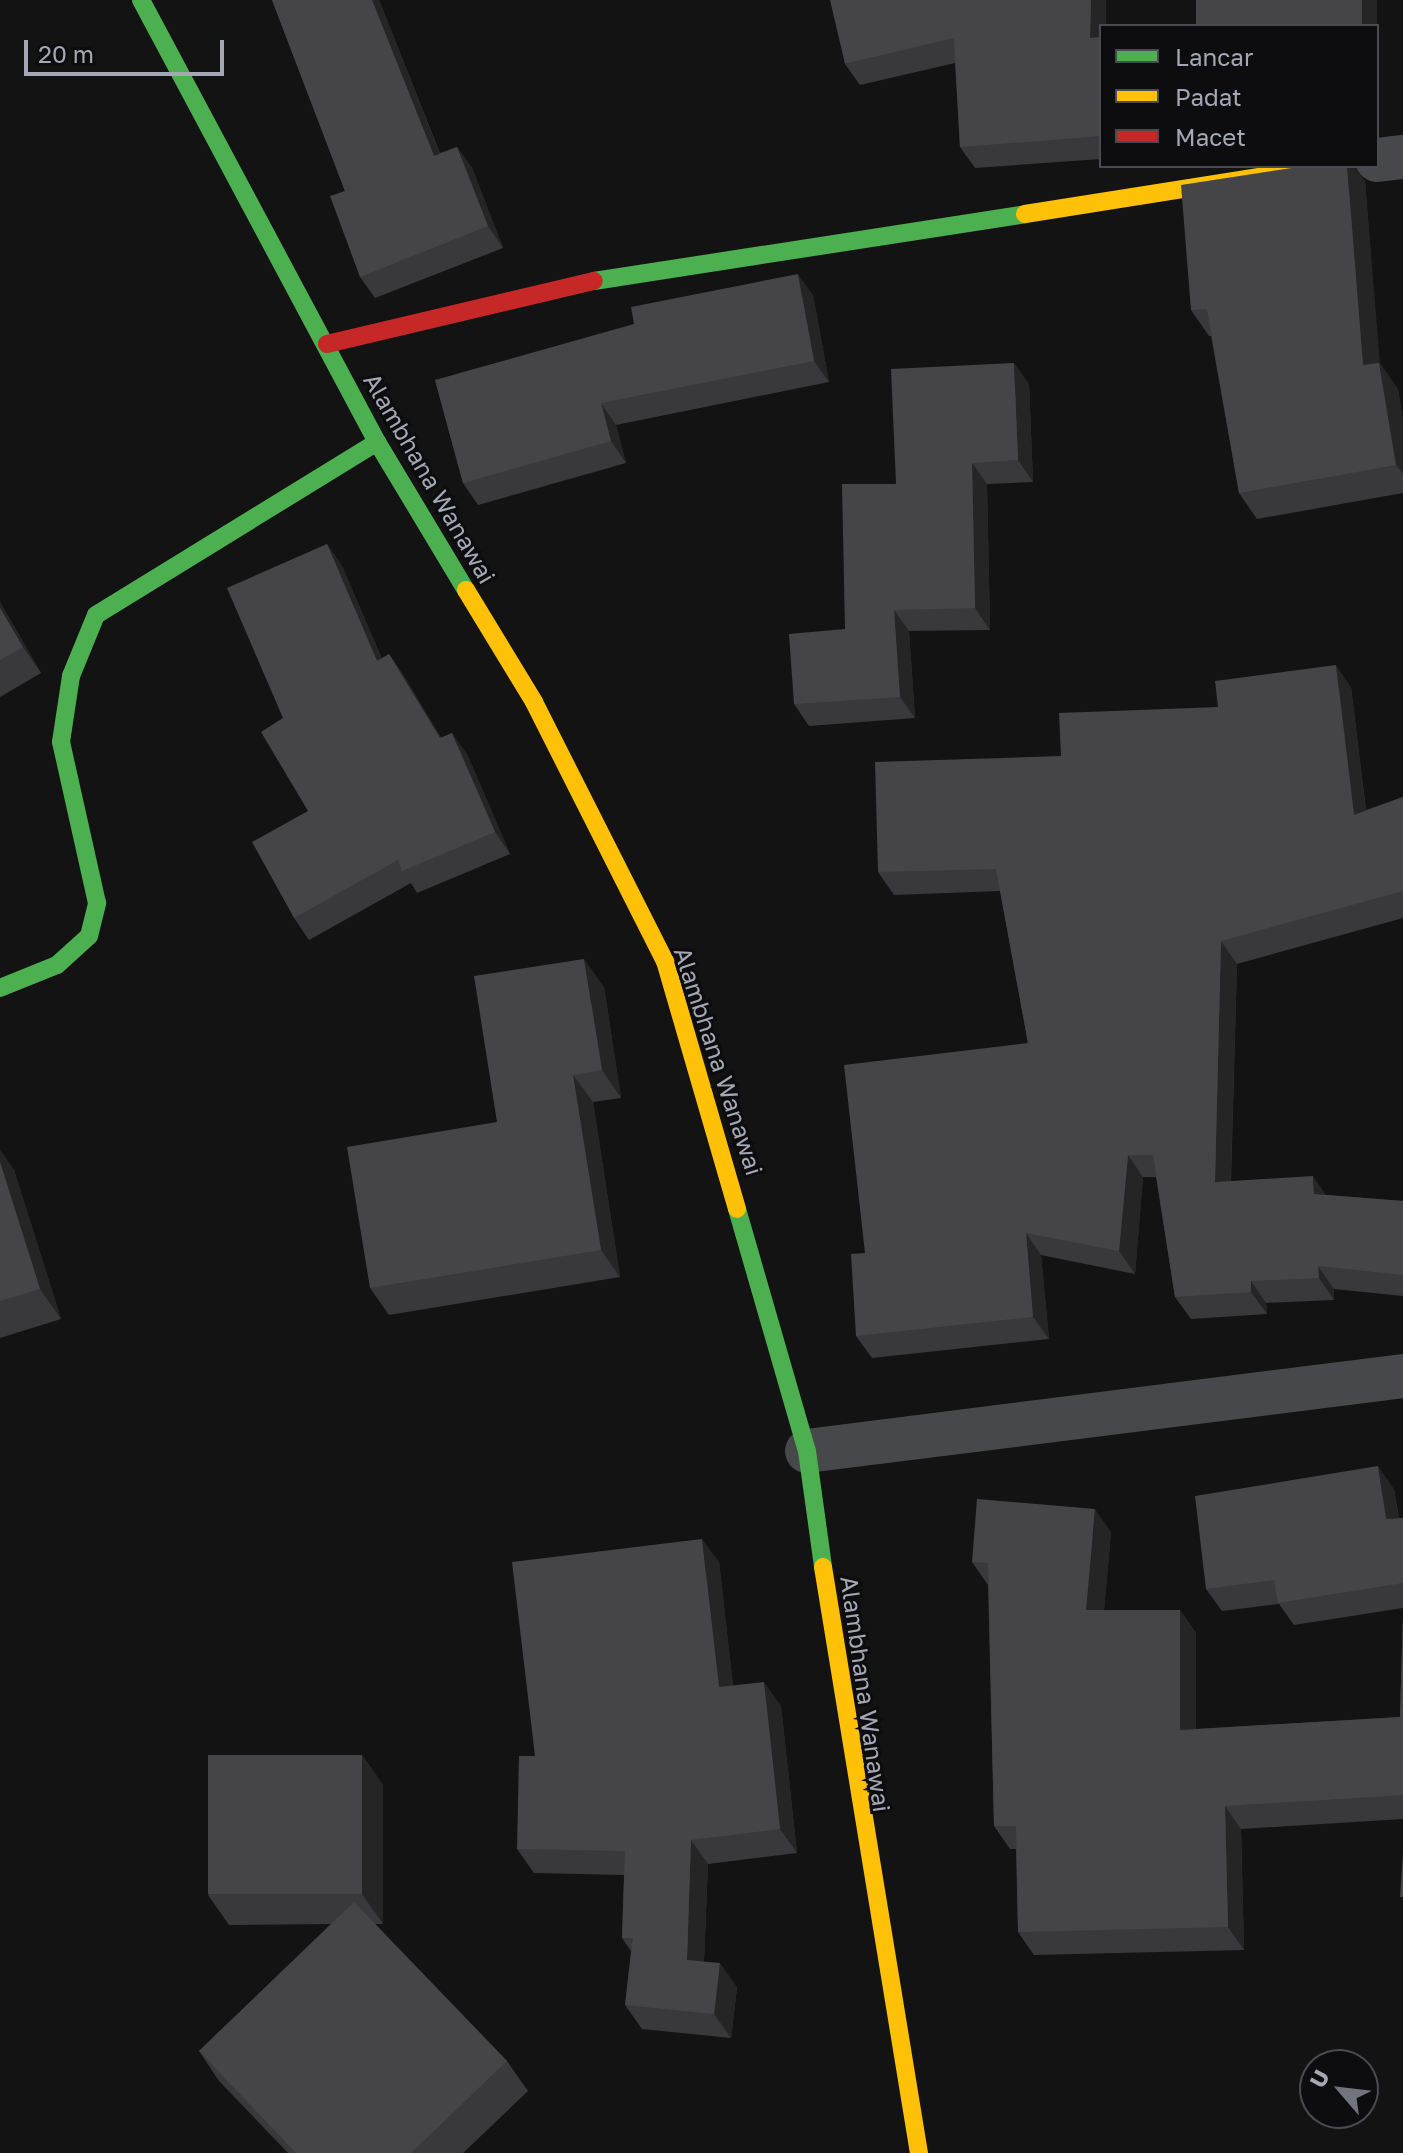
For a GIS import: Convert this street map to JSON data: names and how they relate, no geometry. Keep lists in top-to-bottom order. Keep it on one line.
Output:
{"streets":{"main road":["Alambhana Wanawai"]},"legend":["Lancar","Padat","Macet"],"scale_bar":"20 m","north":"top left"}
